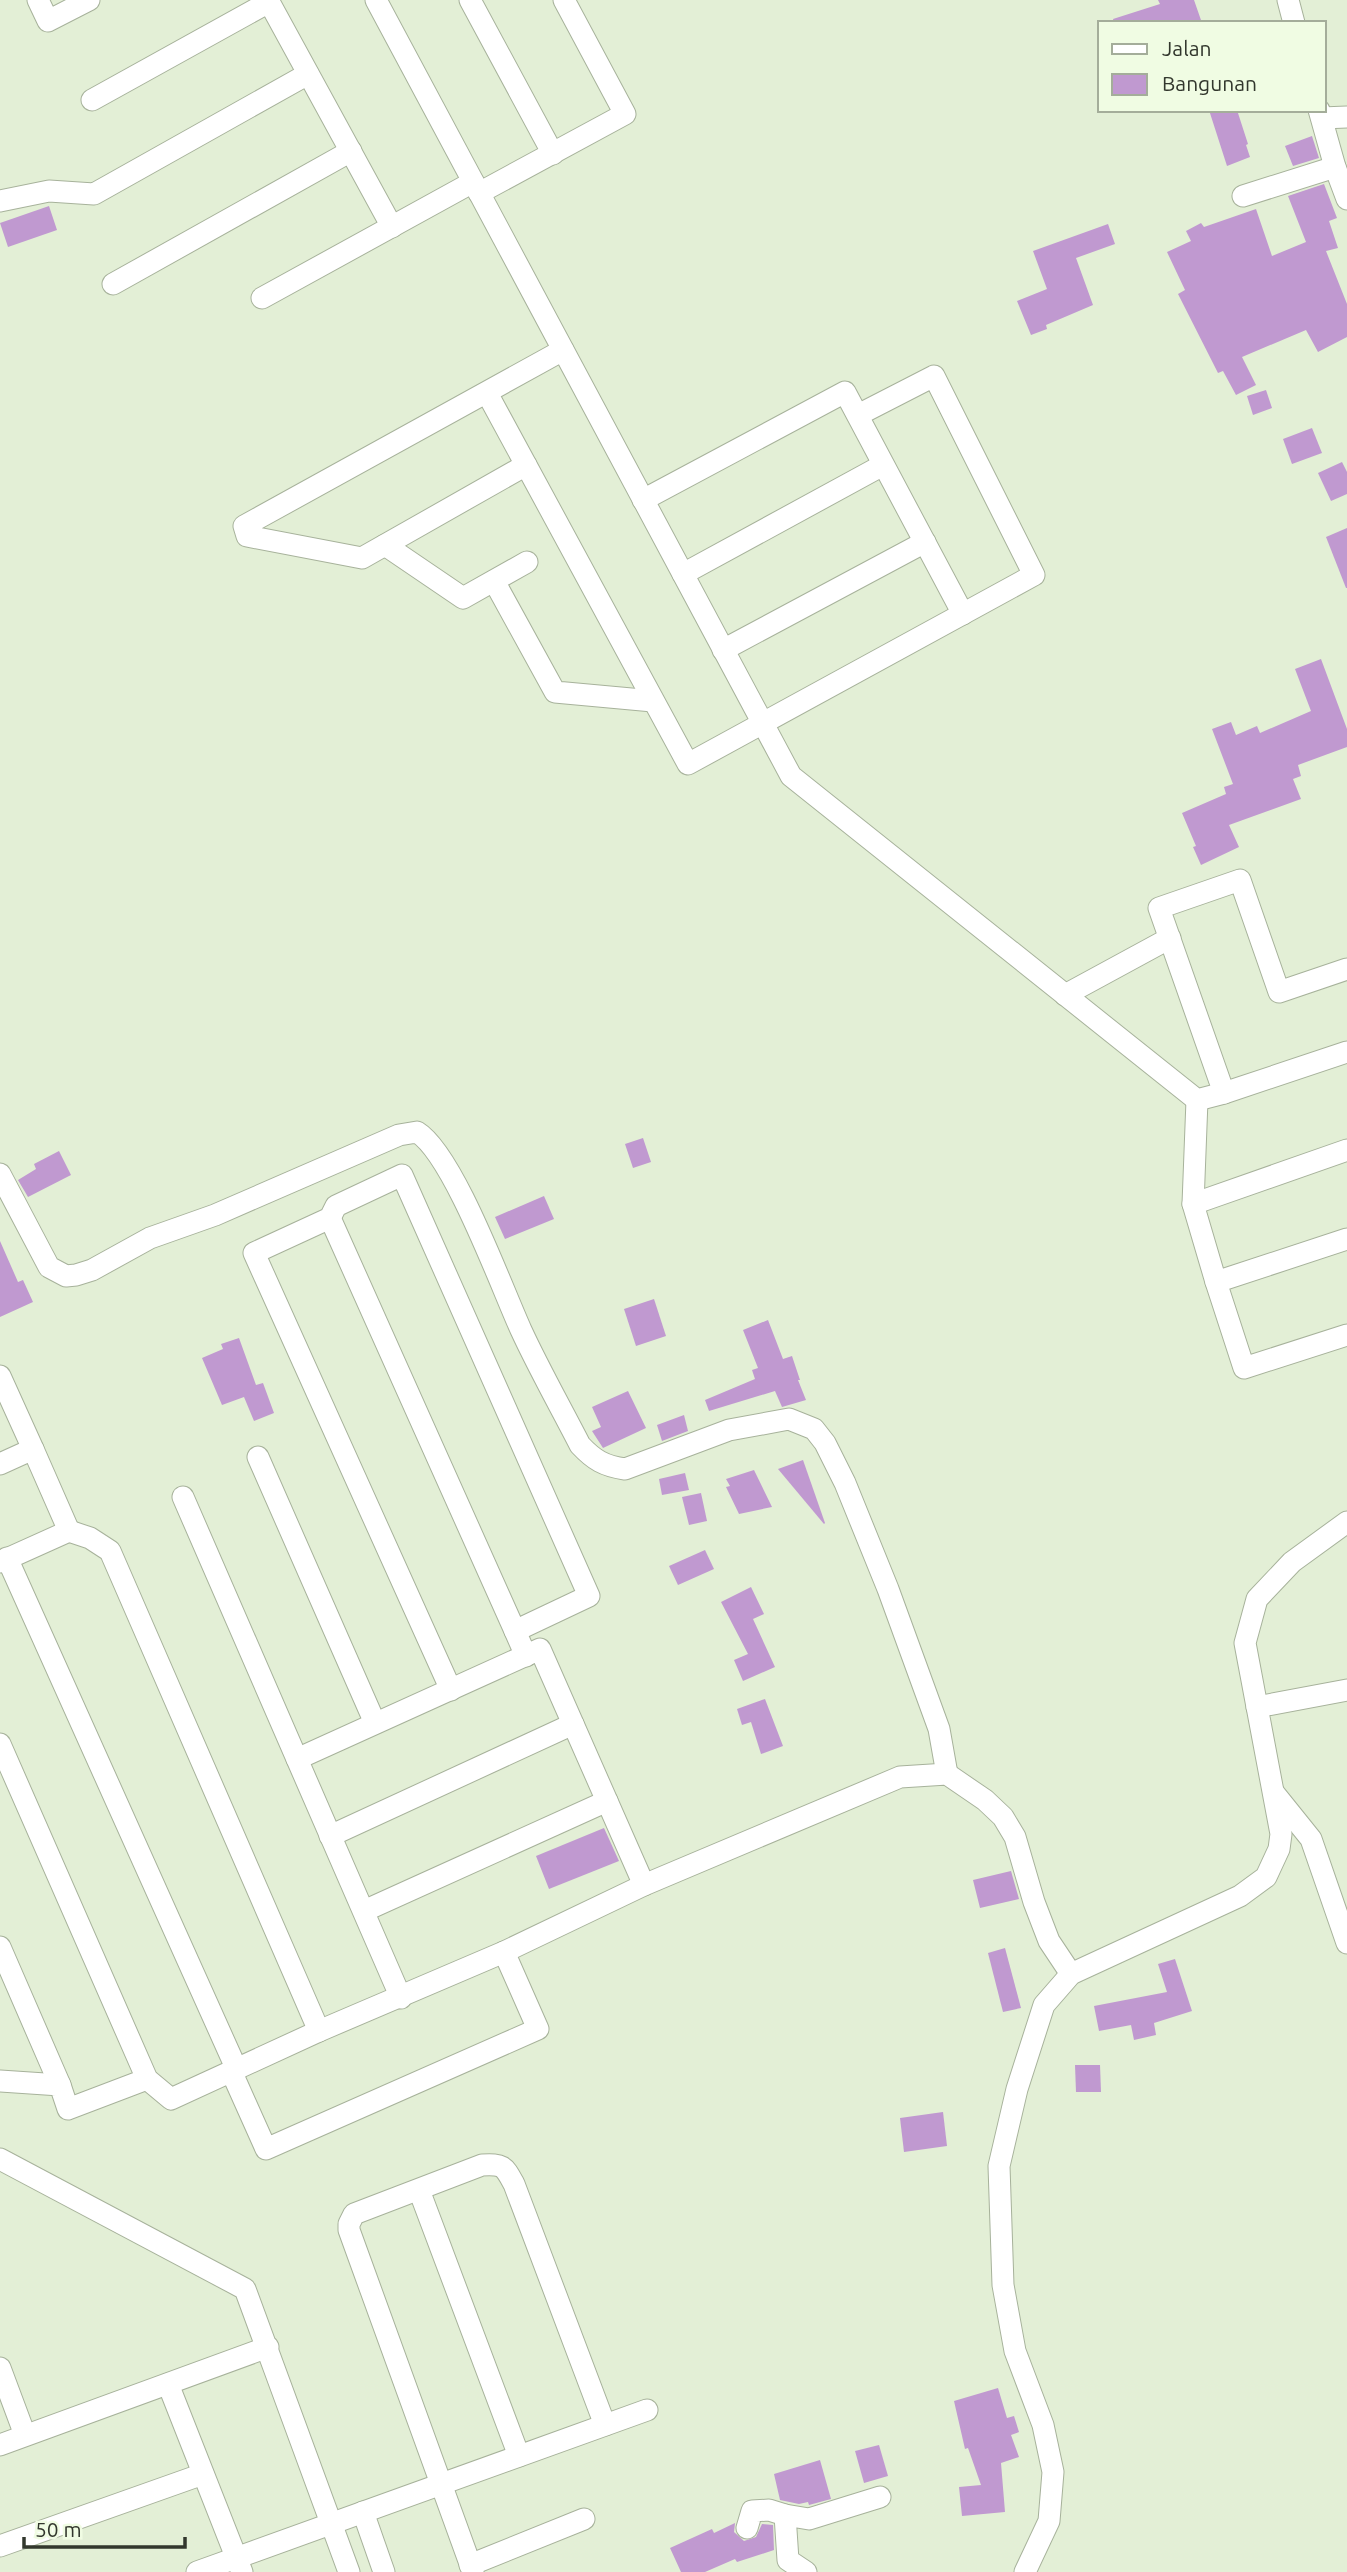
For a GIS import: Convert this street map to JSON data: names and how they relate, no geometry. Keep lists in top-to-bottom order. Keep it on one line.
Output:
{"legend":["Jalan","Bangunan"],"scale_bar":"50 m"}
